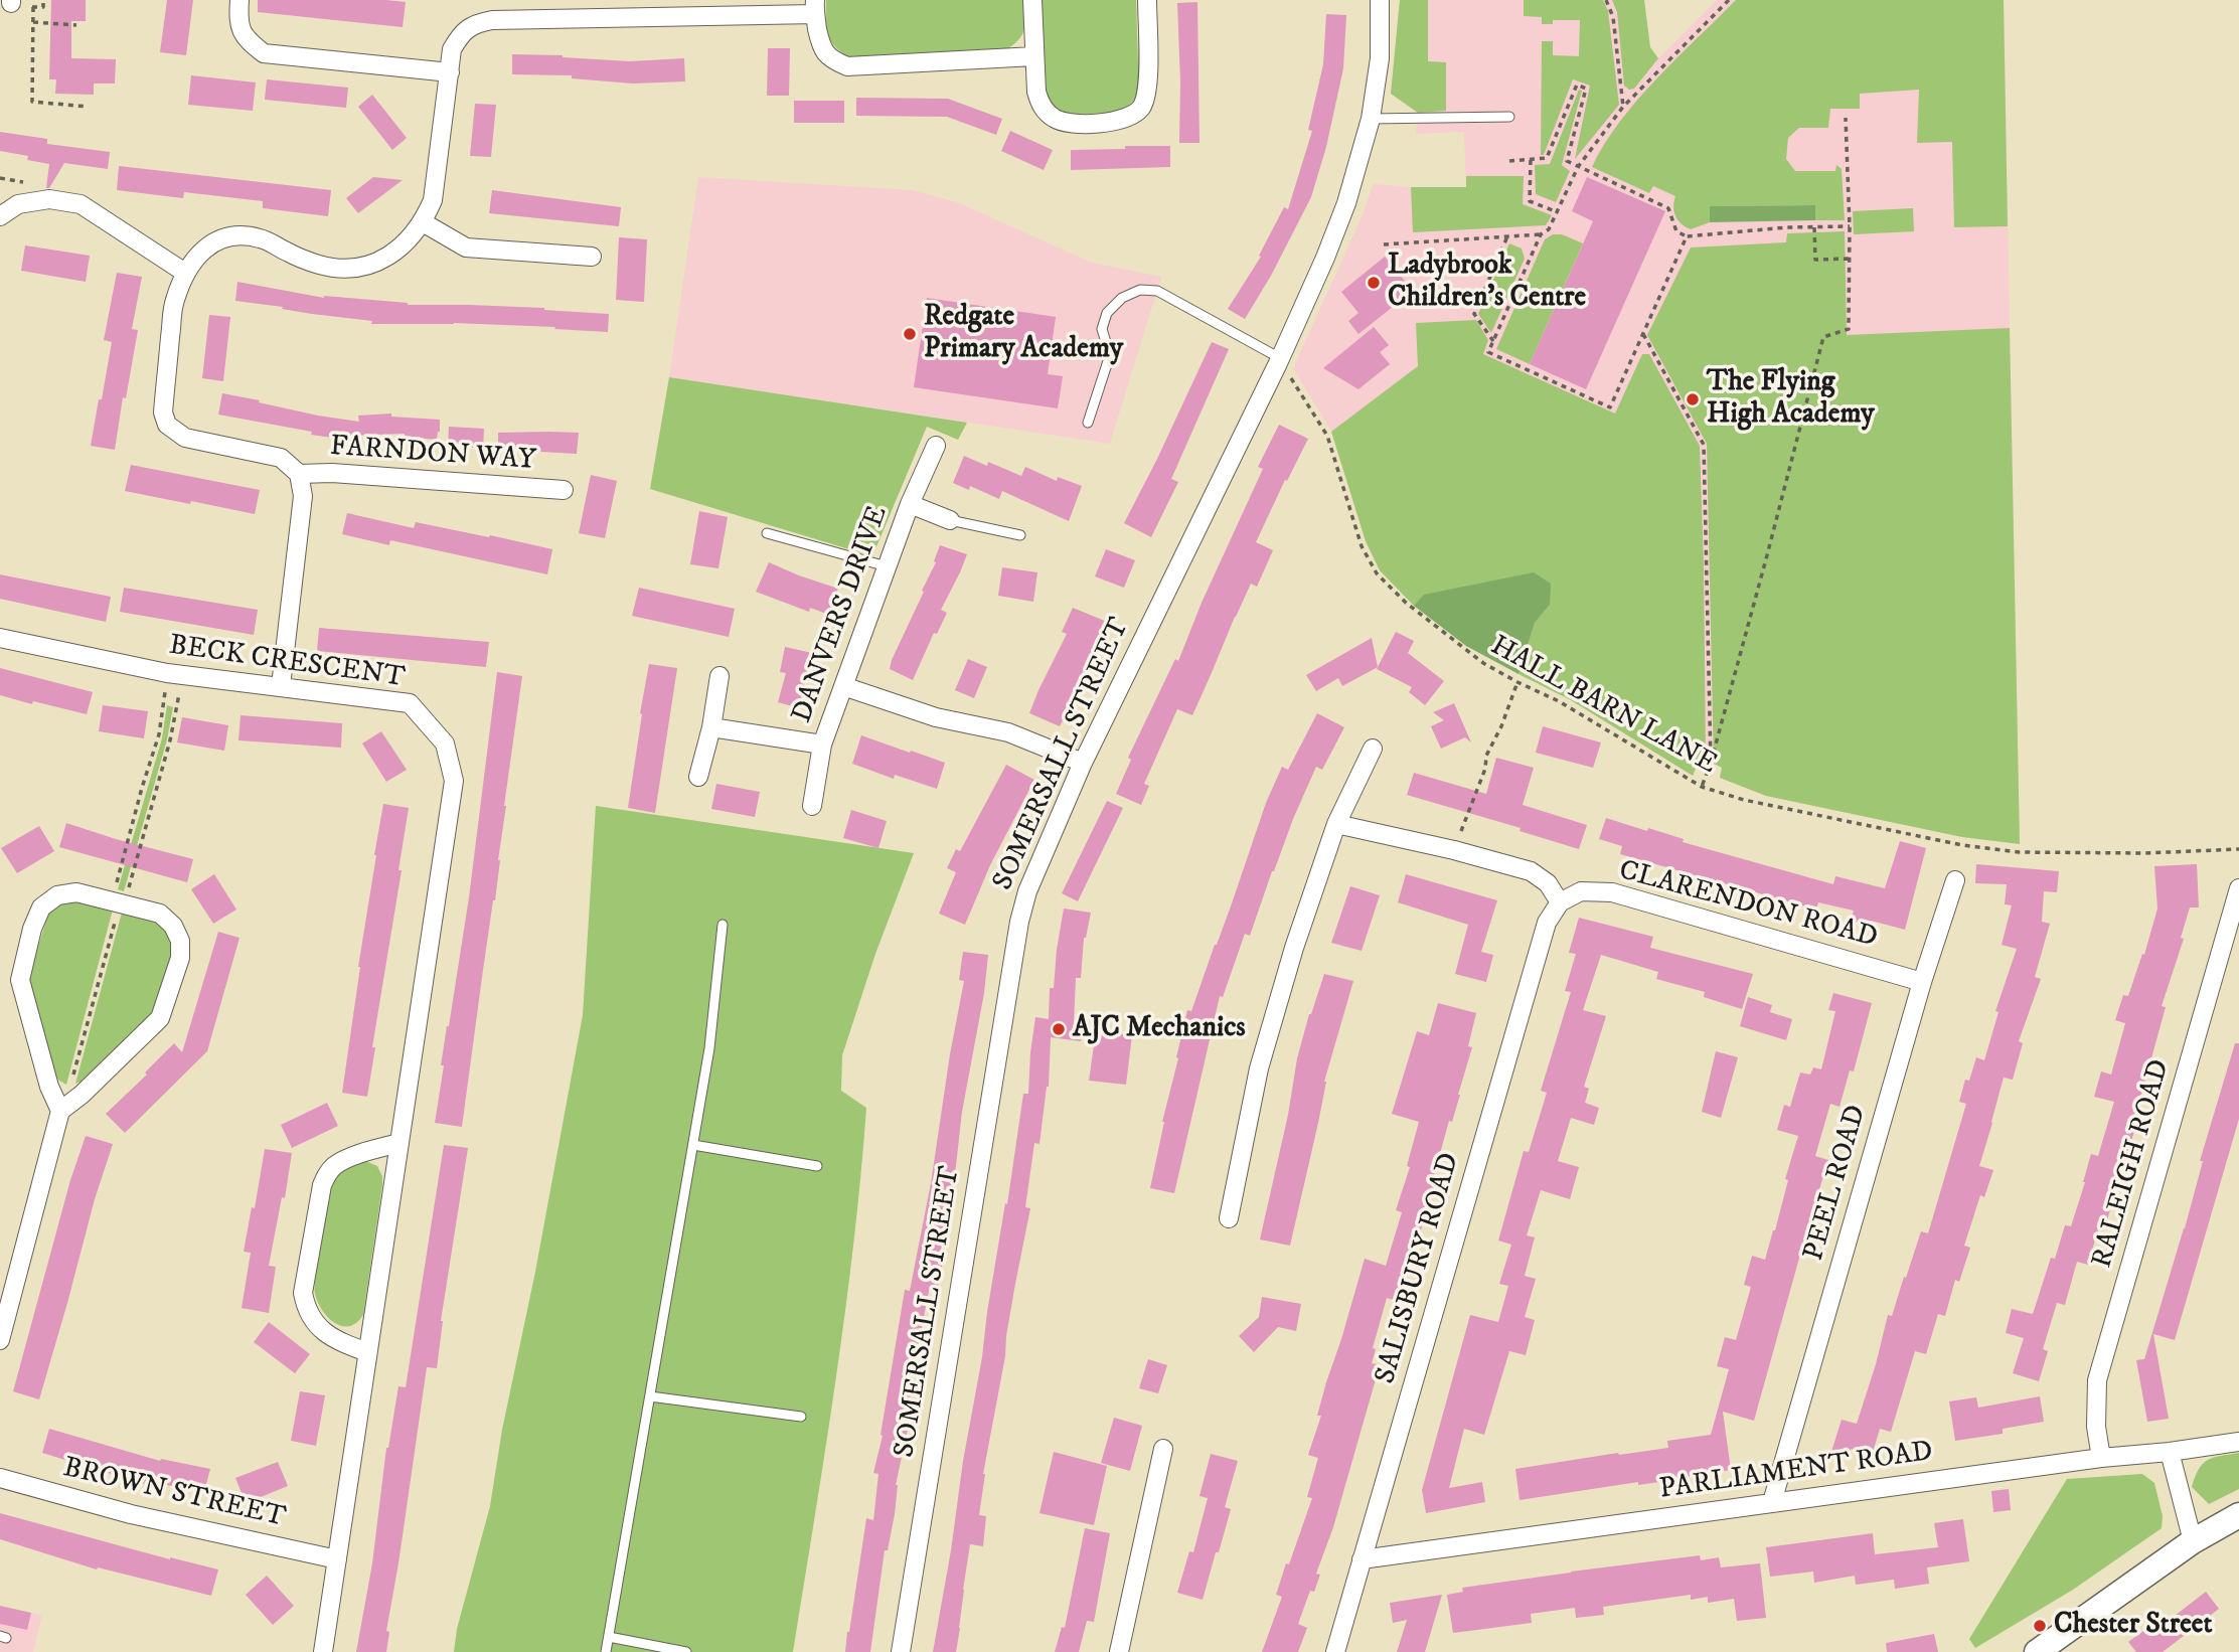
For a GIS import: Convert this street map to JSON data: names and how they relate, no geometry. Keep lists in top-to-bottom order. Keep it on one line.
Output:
{"streets":{"street":["FARNDON WAY","DANVERS DRIVE","BECK CRESCENT","SOMERSALL STREET","CLARENDON ROAD","RALEIGH ROAD","PEEL ROAD","SALISBURY ROAD","PARLIAMENT ROAD","BROWN STREET"],"path":["HALL BARN LANE"]},"crossings":[["FARNDON WAY","BECK CRESCENT"],["BECK CRESCENT","BROWN STREET"],["HALL BARN LANE","SOMERSALL STREET"],["CLARENDON ROAD","PEEL ROAD"],["CLARENDON ROAD","SALISBURY ROAD"],["RALEIGH ROAD","PARLIAMENT ROAD"],["PEEL ROAD","PARLIAMENT ROAD"],["SALISBURY ROAD","PARLIAMENT ROAD"]],"places":["Ladybrook Children's Centre","Redgate Primary Academy","The Flying High Academy","AJC Mechanics","Chester Street"]}
